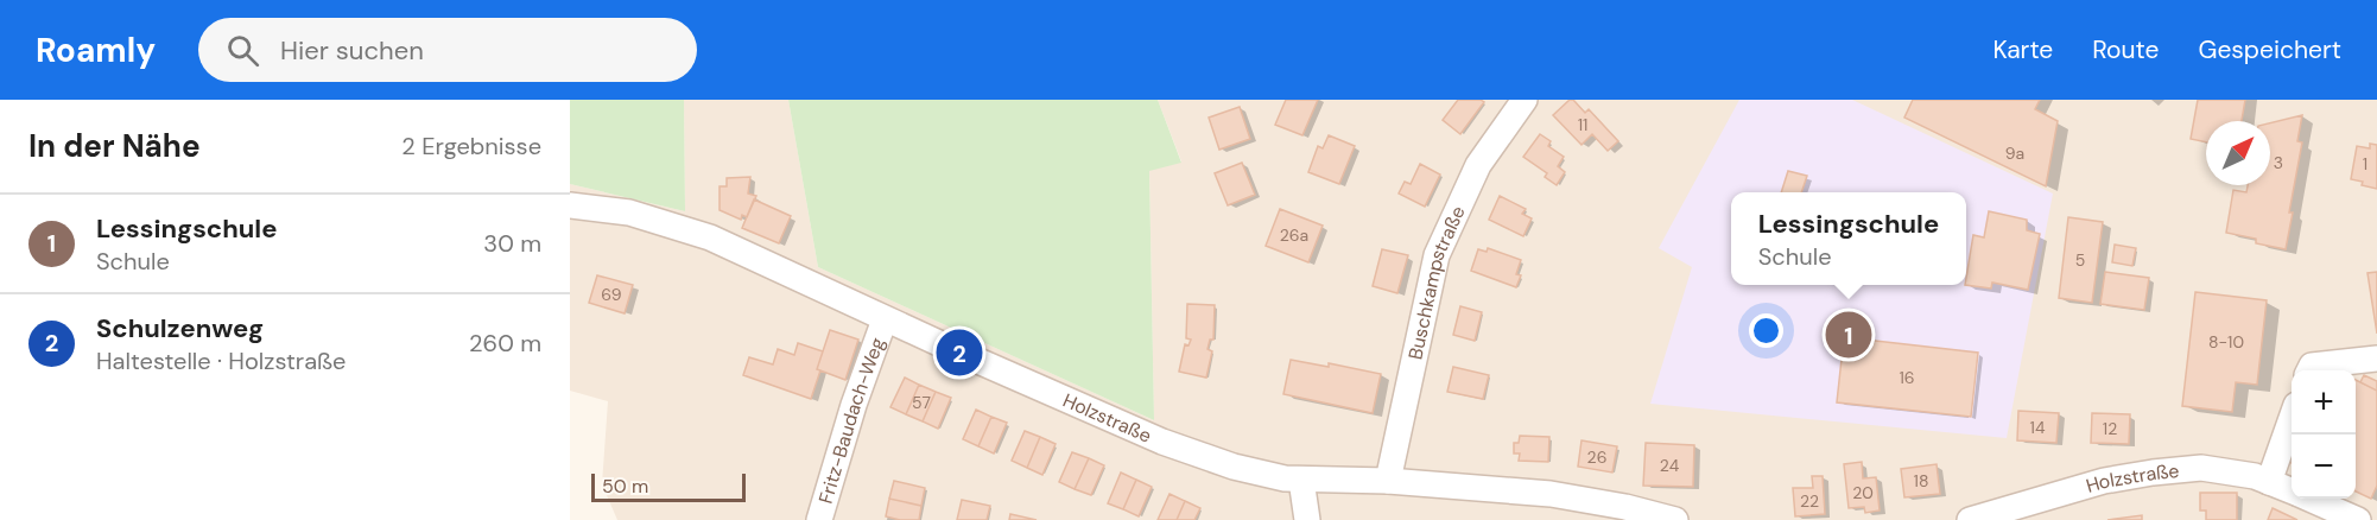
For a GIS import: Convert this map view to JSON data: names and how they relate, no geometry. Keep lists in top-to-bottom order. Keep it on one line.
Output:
{"streets":{"street":["Buschkampstraße","Holzstraße","Fritz-Baudach-Weg"]},"crossings":[["Buschkampstraße","Holzstraße"],["Holzstraße","Fritz-Baudach-Weg"]],"house_numbers":["11","9a","3","1","26a","5","69","8-10","16","57","14","12","26","24","18","20","22"],"scale_bar":"50 m","north":"top right","page":{"header":"Roamly","search":"Hier suchen","nav":["Karte","Route","Gespeichert"],"heading":["In der Nähe","2 Ergebnisse"],"list":[{"mark":"1","name":"Lessingschule","note":"Schule","value":"30 m"},{"mark":"2","name":"Schulzenweg","note":"Haltestelle · Holzstraße","value":"260 m"}],"popup":["Lessingschule","Schule"],"pins":["1","2"],"map_buttons":["+","−"],"scale":"50 m"}}
